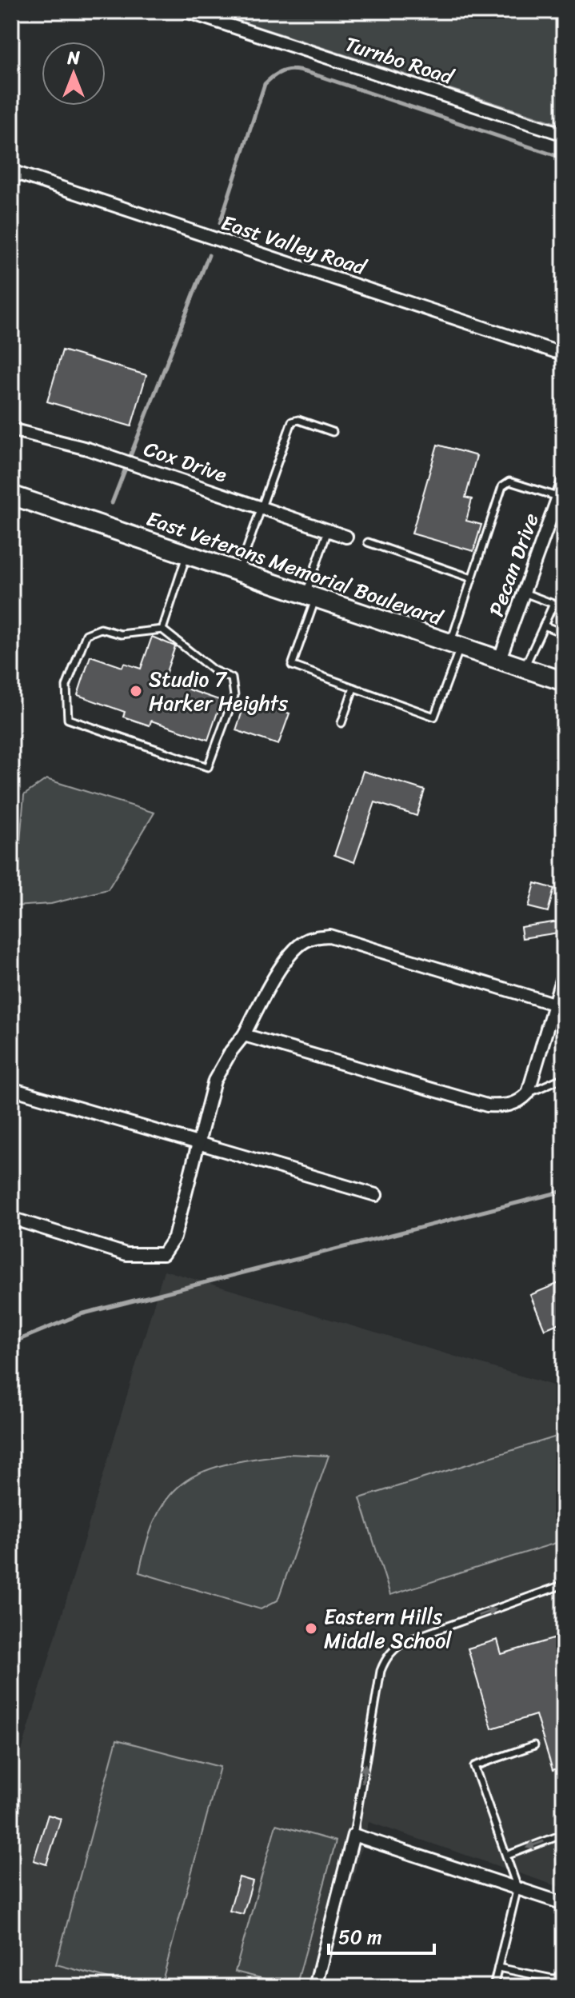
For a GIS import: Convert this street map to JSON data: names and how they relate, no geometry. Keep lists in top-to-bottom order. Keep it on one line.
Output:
{"streets":{"main road":["East Veterans Memorial Boulevard"],"street":["Turnbo Road","East Valley Road","Cox Drive","Pecan Drive"]},"crossings":[["Pecan Drive","East Veterans Memorial Boulevard"]],"places":["Studio 7 Harker Heights","Eastern Hills Middle School"],"scale_bar":"50 m","north":"top"}
